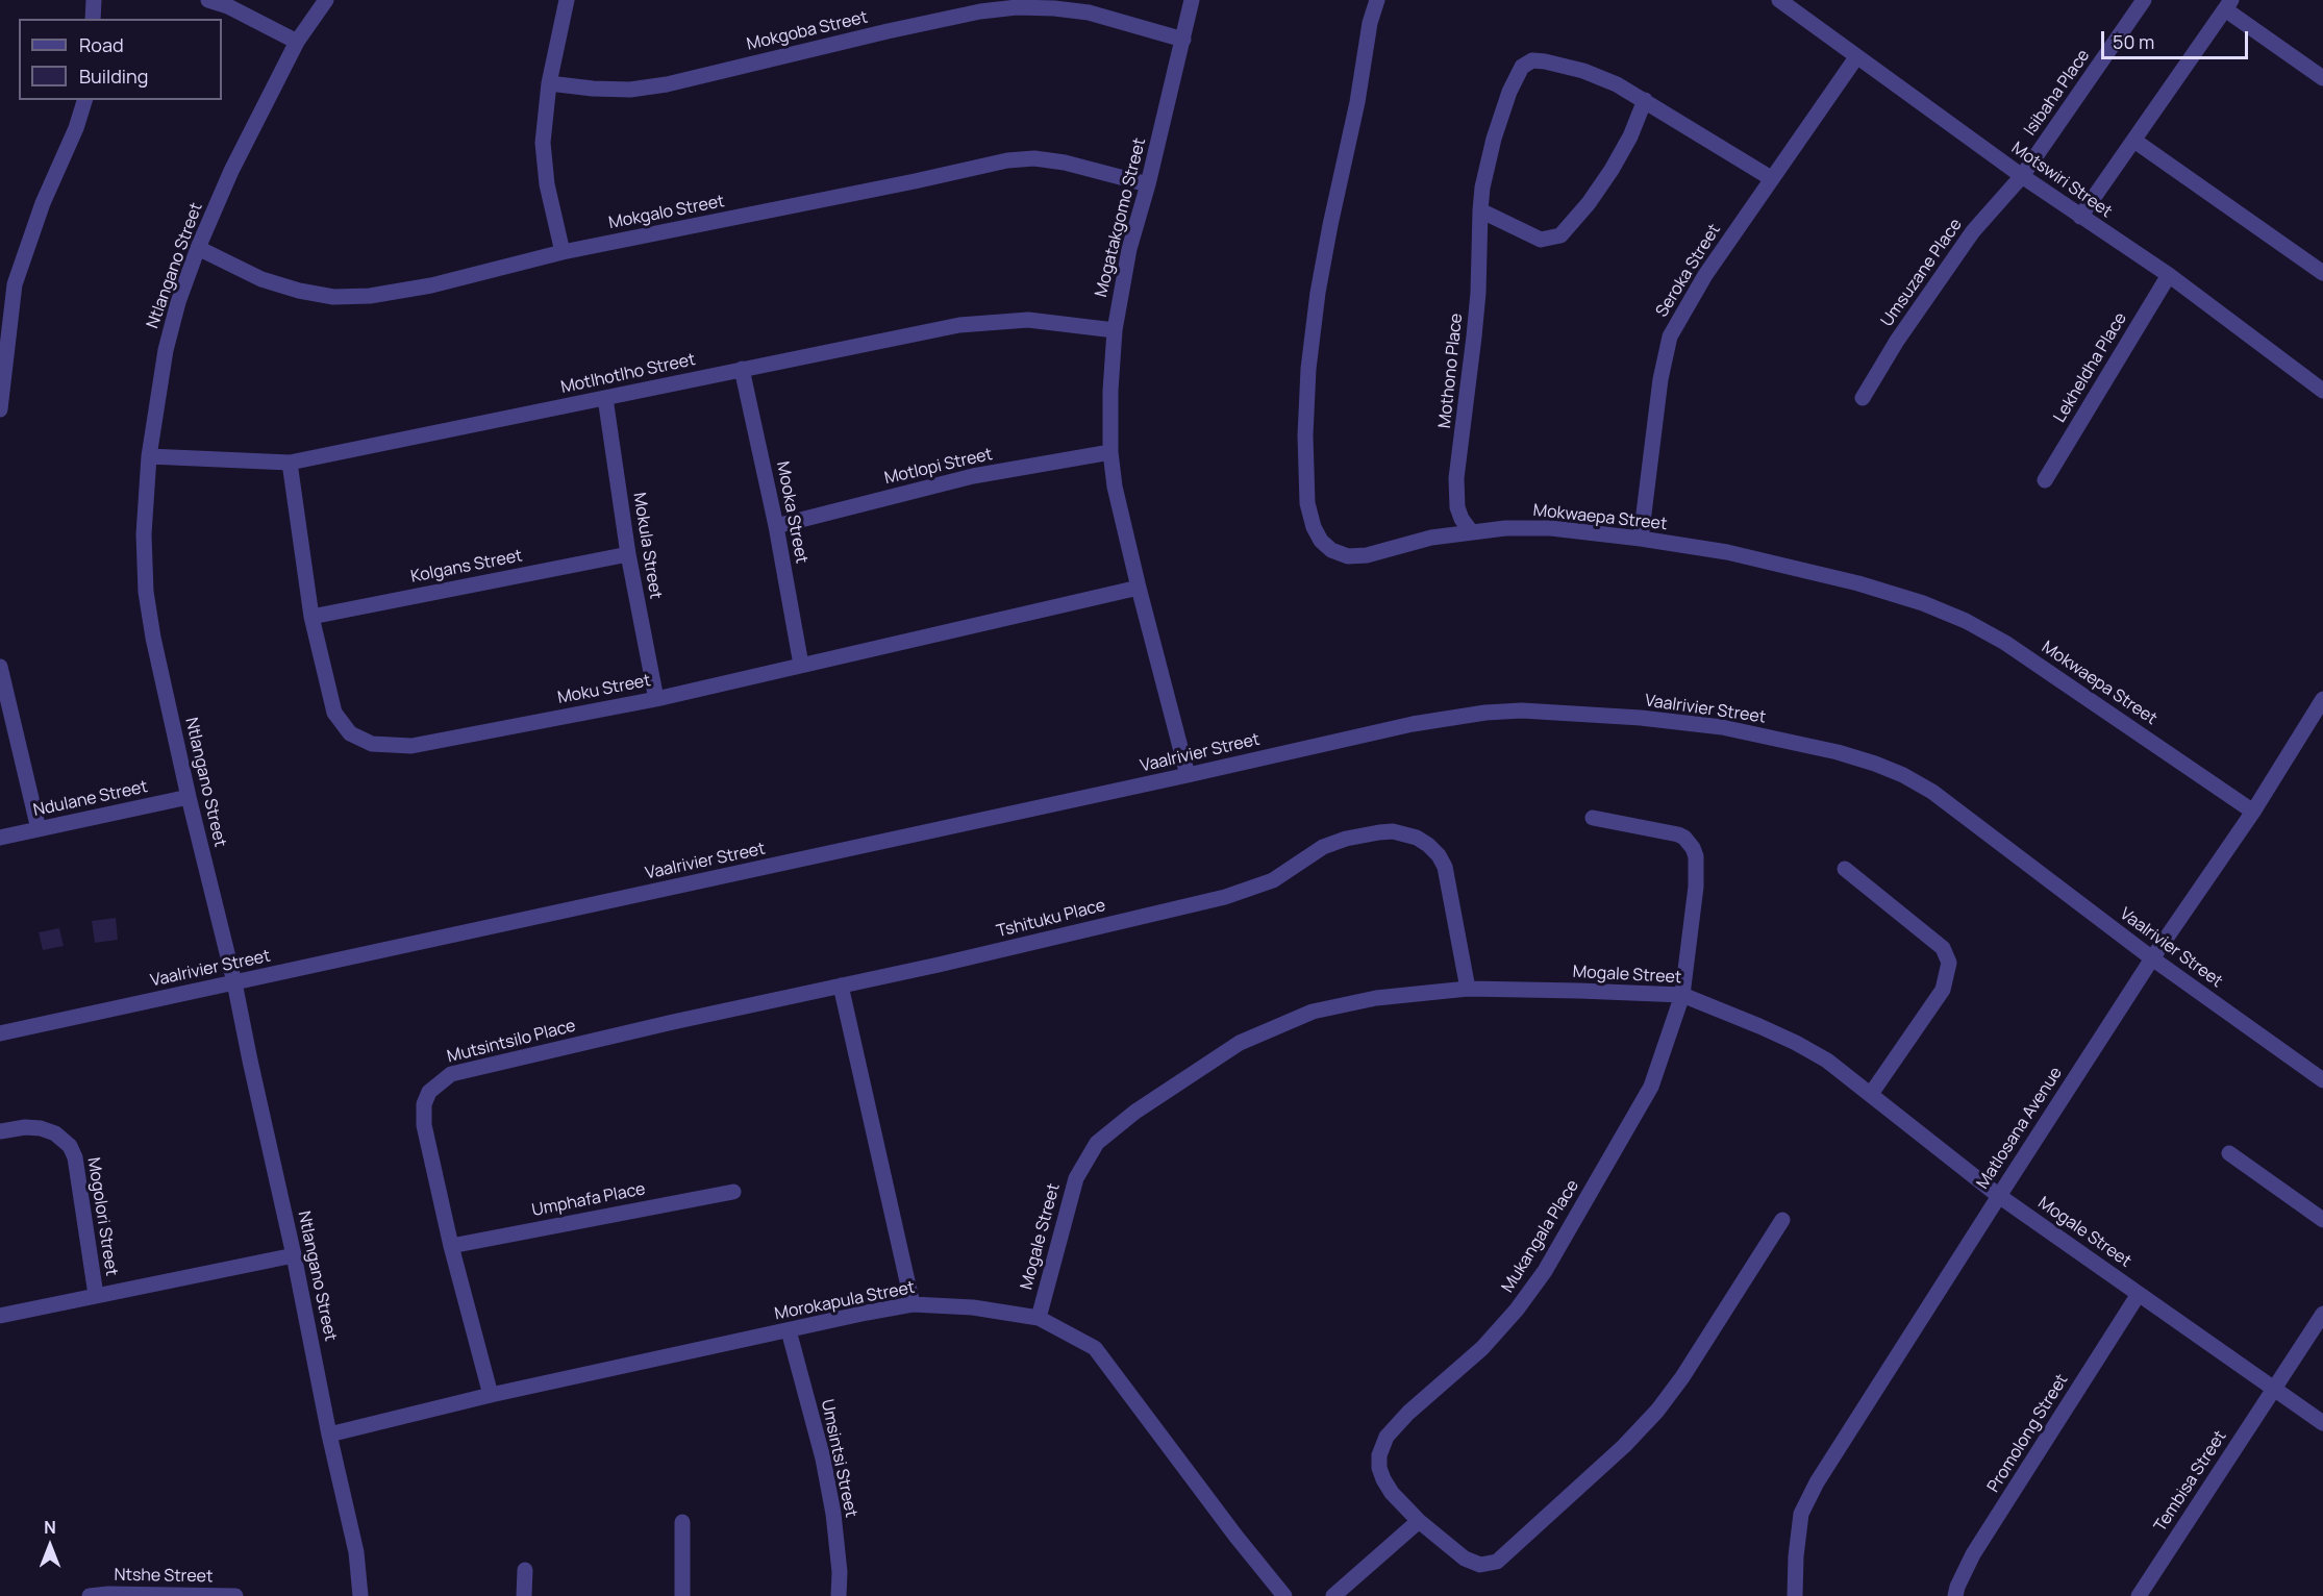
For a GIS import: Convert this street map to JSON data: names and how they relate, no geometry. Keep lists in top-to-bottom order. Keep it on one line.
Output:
{"streets":{"street":["Mokgoba Street","Isibaha Place","Motswiri Street","Mokgalo Street","Mogatakgomo Street","Ntlangano Street","Seroka Street","Umsuzane Place","Lekheldha Place","Mothono Place","Motlhotlho Street","Motlopi Street","Mooka Street","Mokwaepa Street","Mokula Street","Kolgans Street","Moku Street","Vaalrivier Street","Ndulane Street","Tshituku Place","Mogale Street","Mutsintsilo Place","Matlosana Avenue","Umphafa Place","Mogolori Street","Mukangala Place","Morokapula Street","Promolong Street","Umsintsi Street","Tembisa Street","Ntshe Street"]},"crossings":[["Mokgoba Street","Mogatakgomo Street"],["Isibaha Place","Motswiri Street"],["Isibaha Place","Umsuzane Place"],["Motswiri Street","Seroka Street"],["Motswiri Street","Umsuzane Place"],["Motswiri Street","Lekheldha Place"],["Mokgalo Street","Mogatakgomo Street"],["Mokgalo Street","Ntlangano Street"],["Mogatakgomo Street","Motlhotlho Street"],["Mogatakgomo Street","Motlopi Street"],["Mogatakgomo Street","Moku Street"],["Mogatakgomo Street","Vaalrivier Street"],["Ntlangano Street","Motlhotlho Street"],["Ntlangano Street","Vaalrivier Street"],["Ntlangano Street","Ndulane Street"],["Ntlangano Street","Mogolori Street"],["Ntlangano Street","Morokapula Street"],["Seroka Street","Mothono Place"],["Seroka Street","Mokwaepa Street"],["Mothono Place","Mokwaepa Street"],["Motlhotlho Street","Mooka Street"],["Motlhotlho Street","Mokula Street"],["Motlhotlho Street","Moku Street"],["Motlopi Street","Mooka Street"],["Mooka Street","Moku Street"],["Mokwaepa Street","Matlosana Avenue"],["Mokula Street","Kolgans Street"],["Mokula Street","Moku Street"],["Kolgans Street","Moku Street"],["Vaalrivier Street","Matlosana Avenue"],["Tshituku Place","Mogale Street"],["Tshituku Place","Mutsintsilo Place"],["Mogale Street","Matlosana Avenue"],["Mogale Street","Mukangala Place"],["Mogale Street","Morokapula Street"],["Mogale Street","Promolong Street"],["Mogale Street","Tembisa Street"],["Mutsintsilo Place","Umphafa Place"],["Mutsintsilo Place","Morokapula Street"],["Morokapula Street","Umsintsi Street"]],"legend":["Road","Building"],"scale_bar":"50 m","north":"top"}
